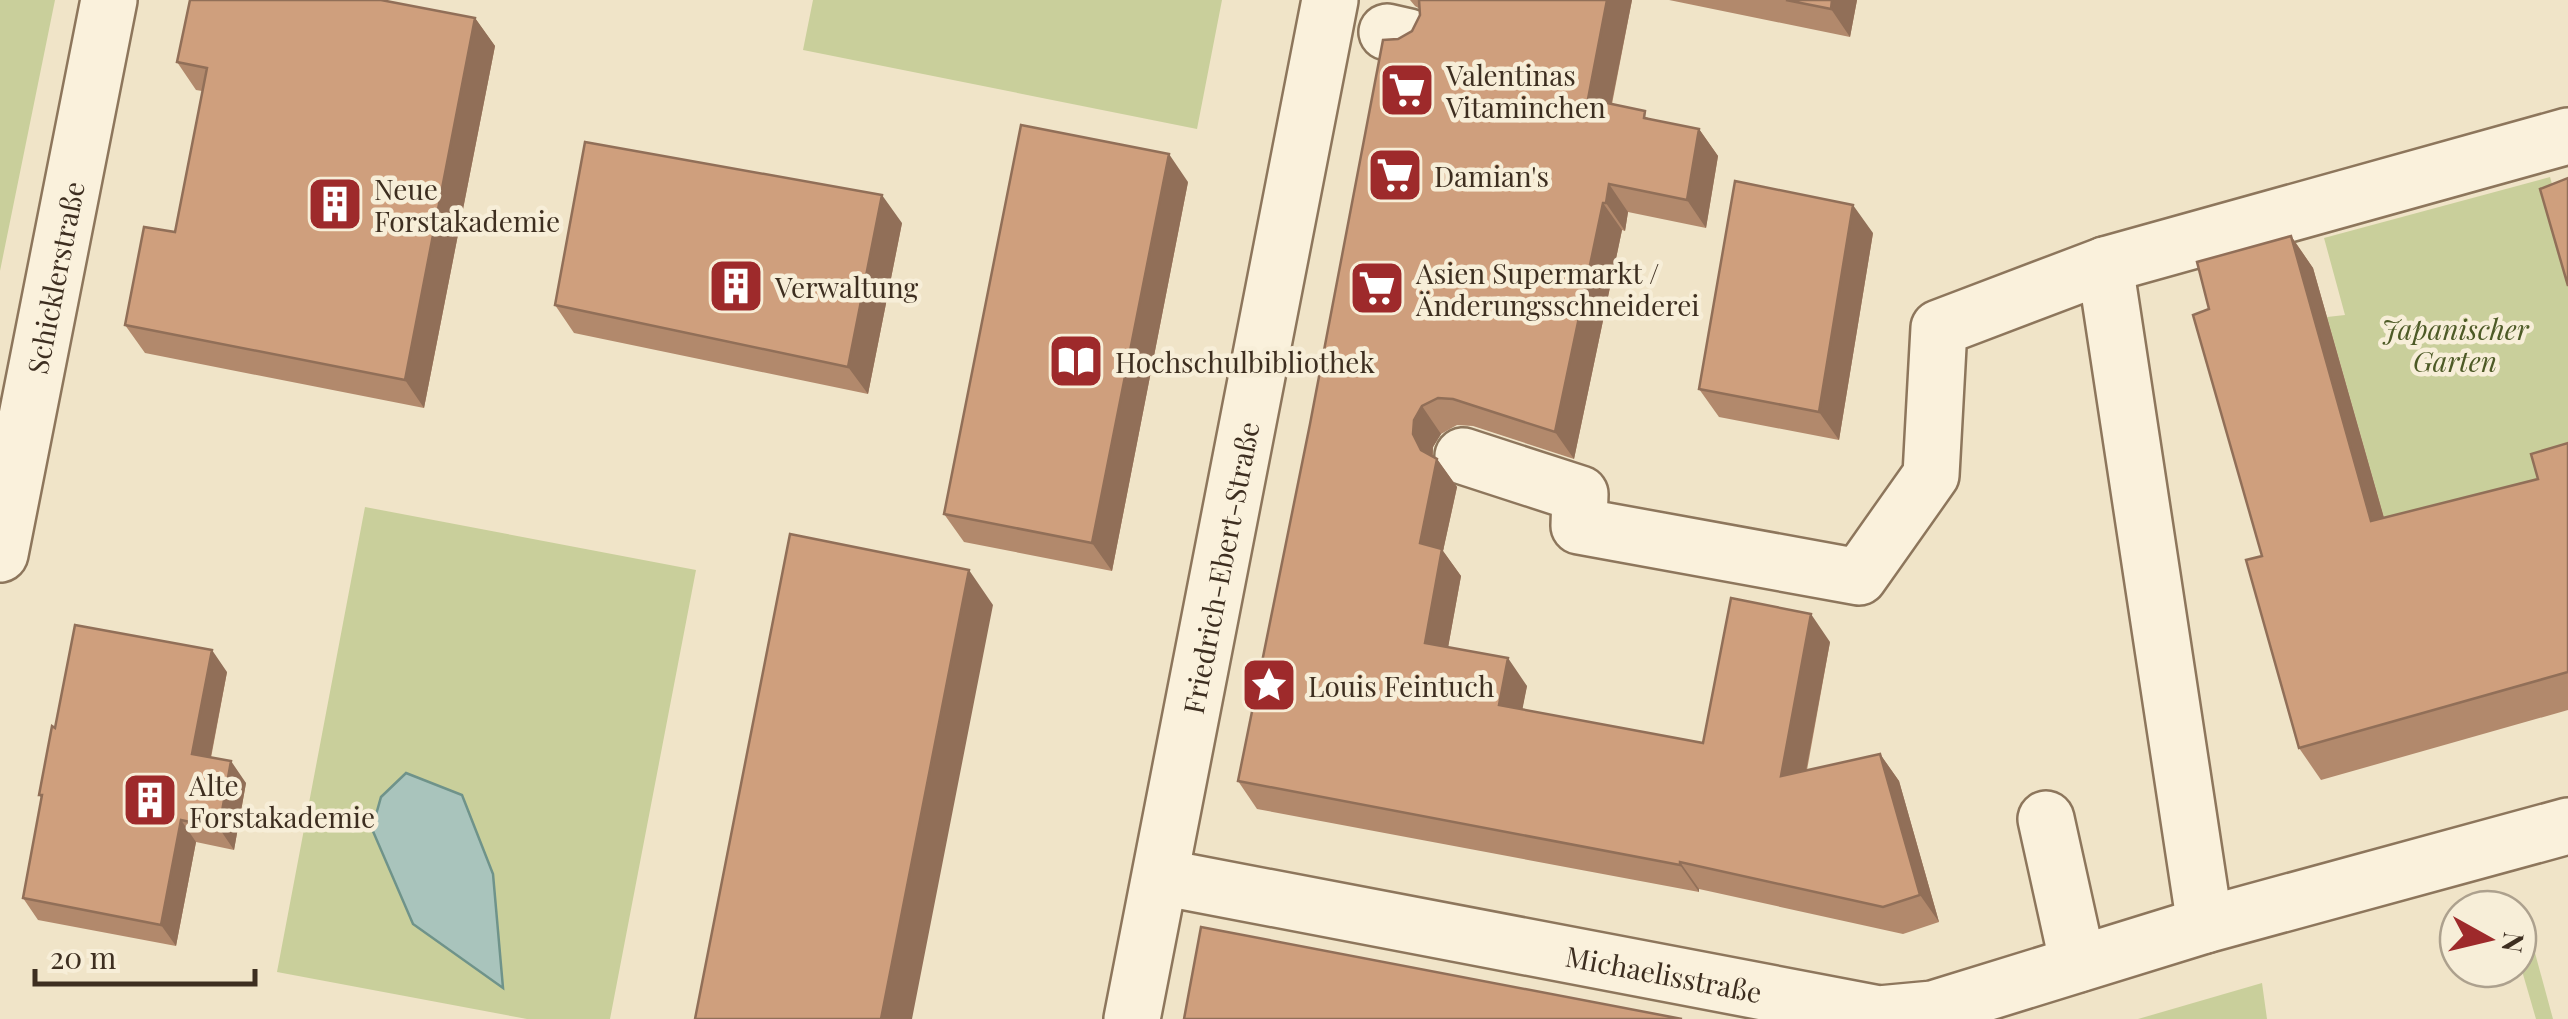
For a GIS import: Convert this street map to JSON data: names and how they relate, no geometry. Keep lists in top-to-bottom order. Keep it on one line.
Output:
{"streets":{"street":["Schicklerstraße","Friedrich-Ebert-Straße","Michaelisstraße"]},"crossings":[["Friedrich-Ebert-Straße","Michaelisstraße"]],"parks":["Japanischer Garten"],"places":{"supermarket":["Valentinas Vitaminchen","Damian's","Asien Supermarkt / Änderungsschneiderei"],"building":["Neue Forstakademie","Verwaltung","Alte Forstakademie"],"library":["Hochschulbibliothek"],"place":["Louis Feintuch"]},"scale_bar":"20 m","north":"right"}
